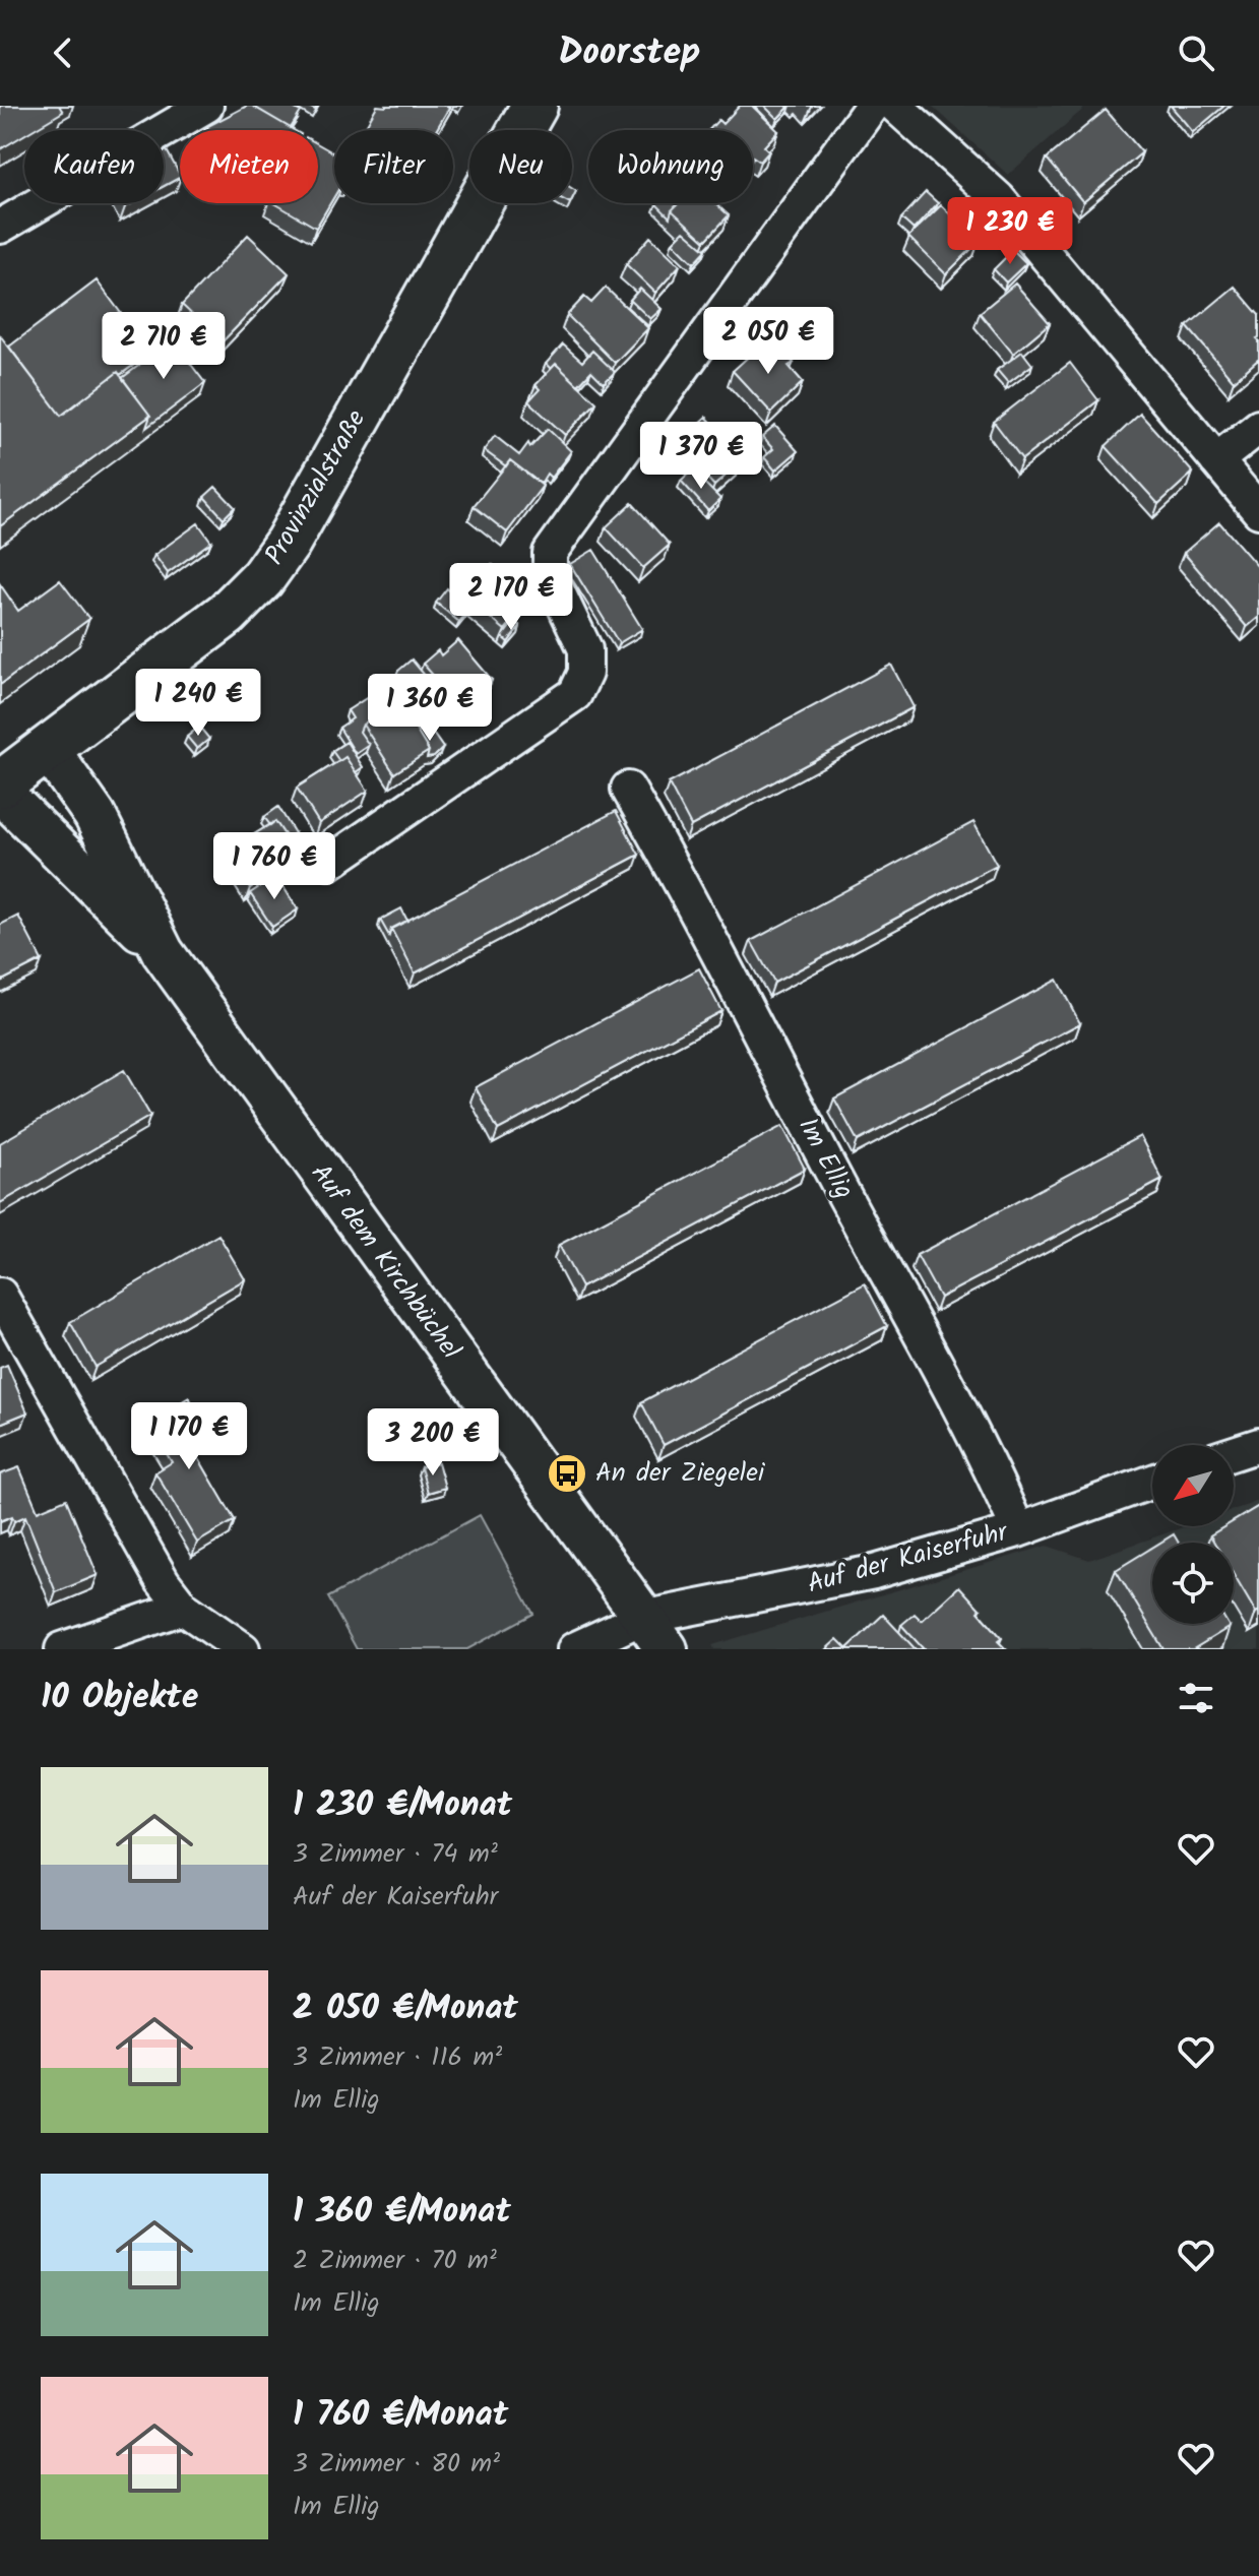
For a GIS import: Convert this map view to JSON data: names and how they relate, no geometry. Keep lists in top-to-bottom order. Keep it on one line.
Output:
{"streets":{"main road":["Provinzialstraße"],"street":["Im Ellig","Auf dem Kirchbüchel","Auf der Kaiserfuhr"]},"crossings":[["Provinzialstraße","Auf dem Kirchbüchel"],["Im Ellig","Auf der Kaiserfuhr"],["Auf dem Kirchbüchel","Auf der Kaiserfuhr"]],"places":{"bus stop":["An der Ziegelei"]},"north":"bottom left","page":{"header":"Doorstep","chip":["Kaufen","Mieten","Filter","Neu","Wohnung"],"price":["1 230 €","2 050 €","2 710 €","1 370 €","2 170 €","1 240 €","1 360 €","1 760 €","1 170 €","3 200 €"],"heading":"10 Objekte","list":[{"name":"1 230 €/Monat","note":"3 Zimmer · 74 m² · Auf der Kaiserfuhr"},{"name":"2 050 €/Monat","note":"3 Zimmer · 116 m² · Im Ellig"},{"name":"1 360 €/Monat","note":"2 Zimmer · 70 m² · Im Ellig"},{"name":"1 760 €/Monat","note":"3 Zimmer · 80 m² · Im Ellig"}]}}
